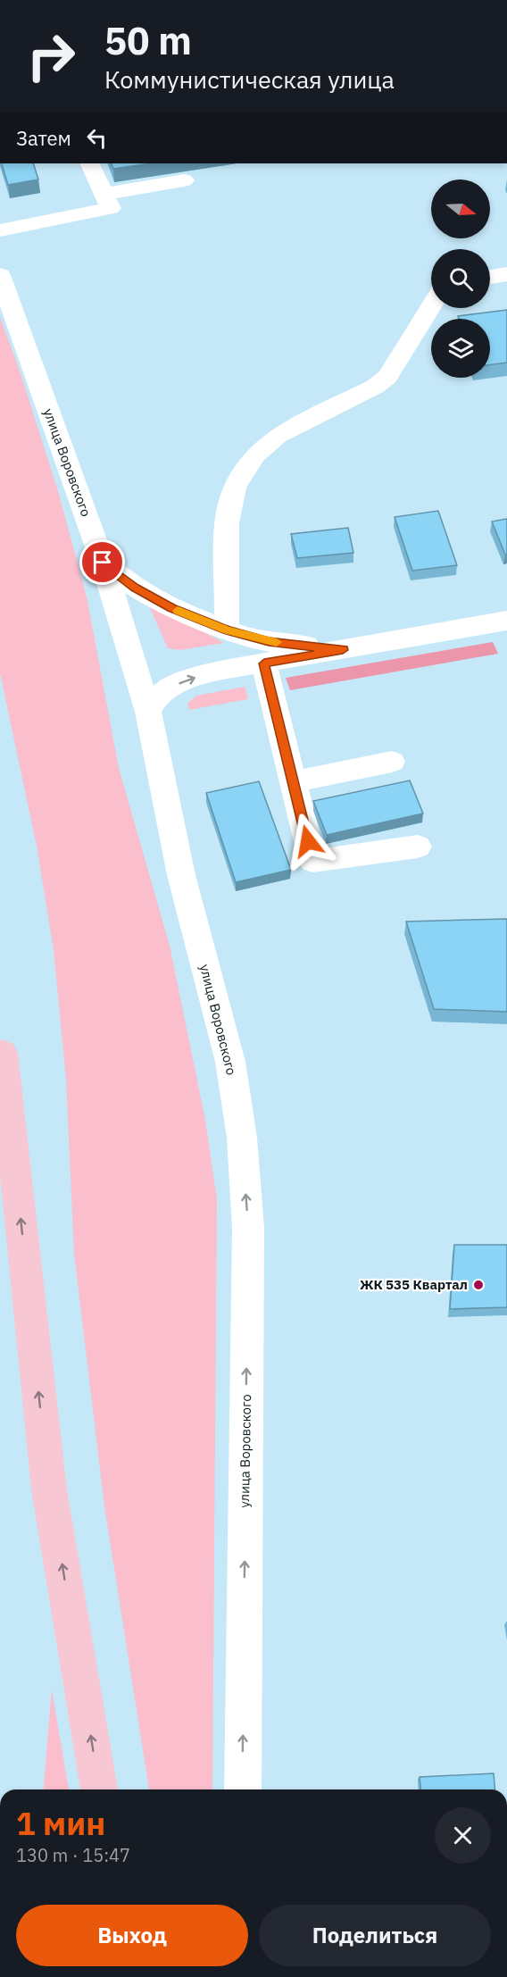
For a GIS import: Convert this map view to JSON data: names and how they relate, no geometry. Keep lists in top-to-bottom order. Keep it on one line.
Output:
{"streets":{"street":["улица Воровского"]},"one_way":["улица Воровского"],"places":["ЖК 535 Квартал"],"north":"right","page":{"turn":["50 m","Коммунистическая улица"],"then":"Затем","heading":["1 мин","130 m · 15:47"],"buttons":["Выход","Поделиться"]}}
